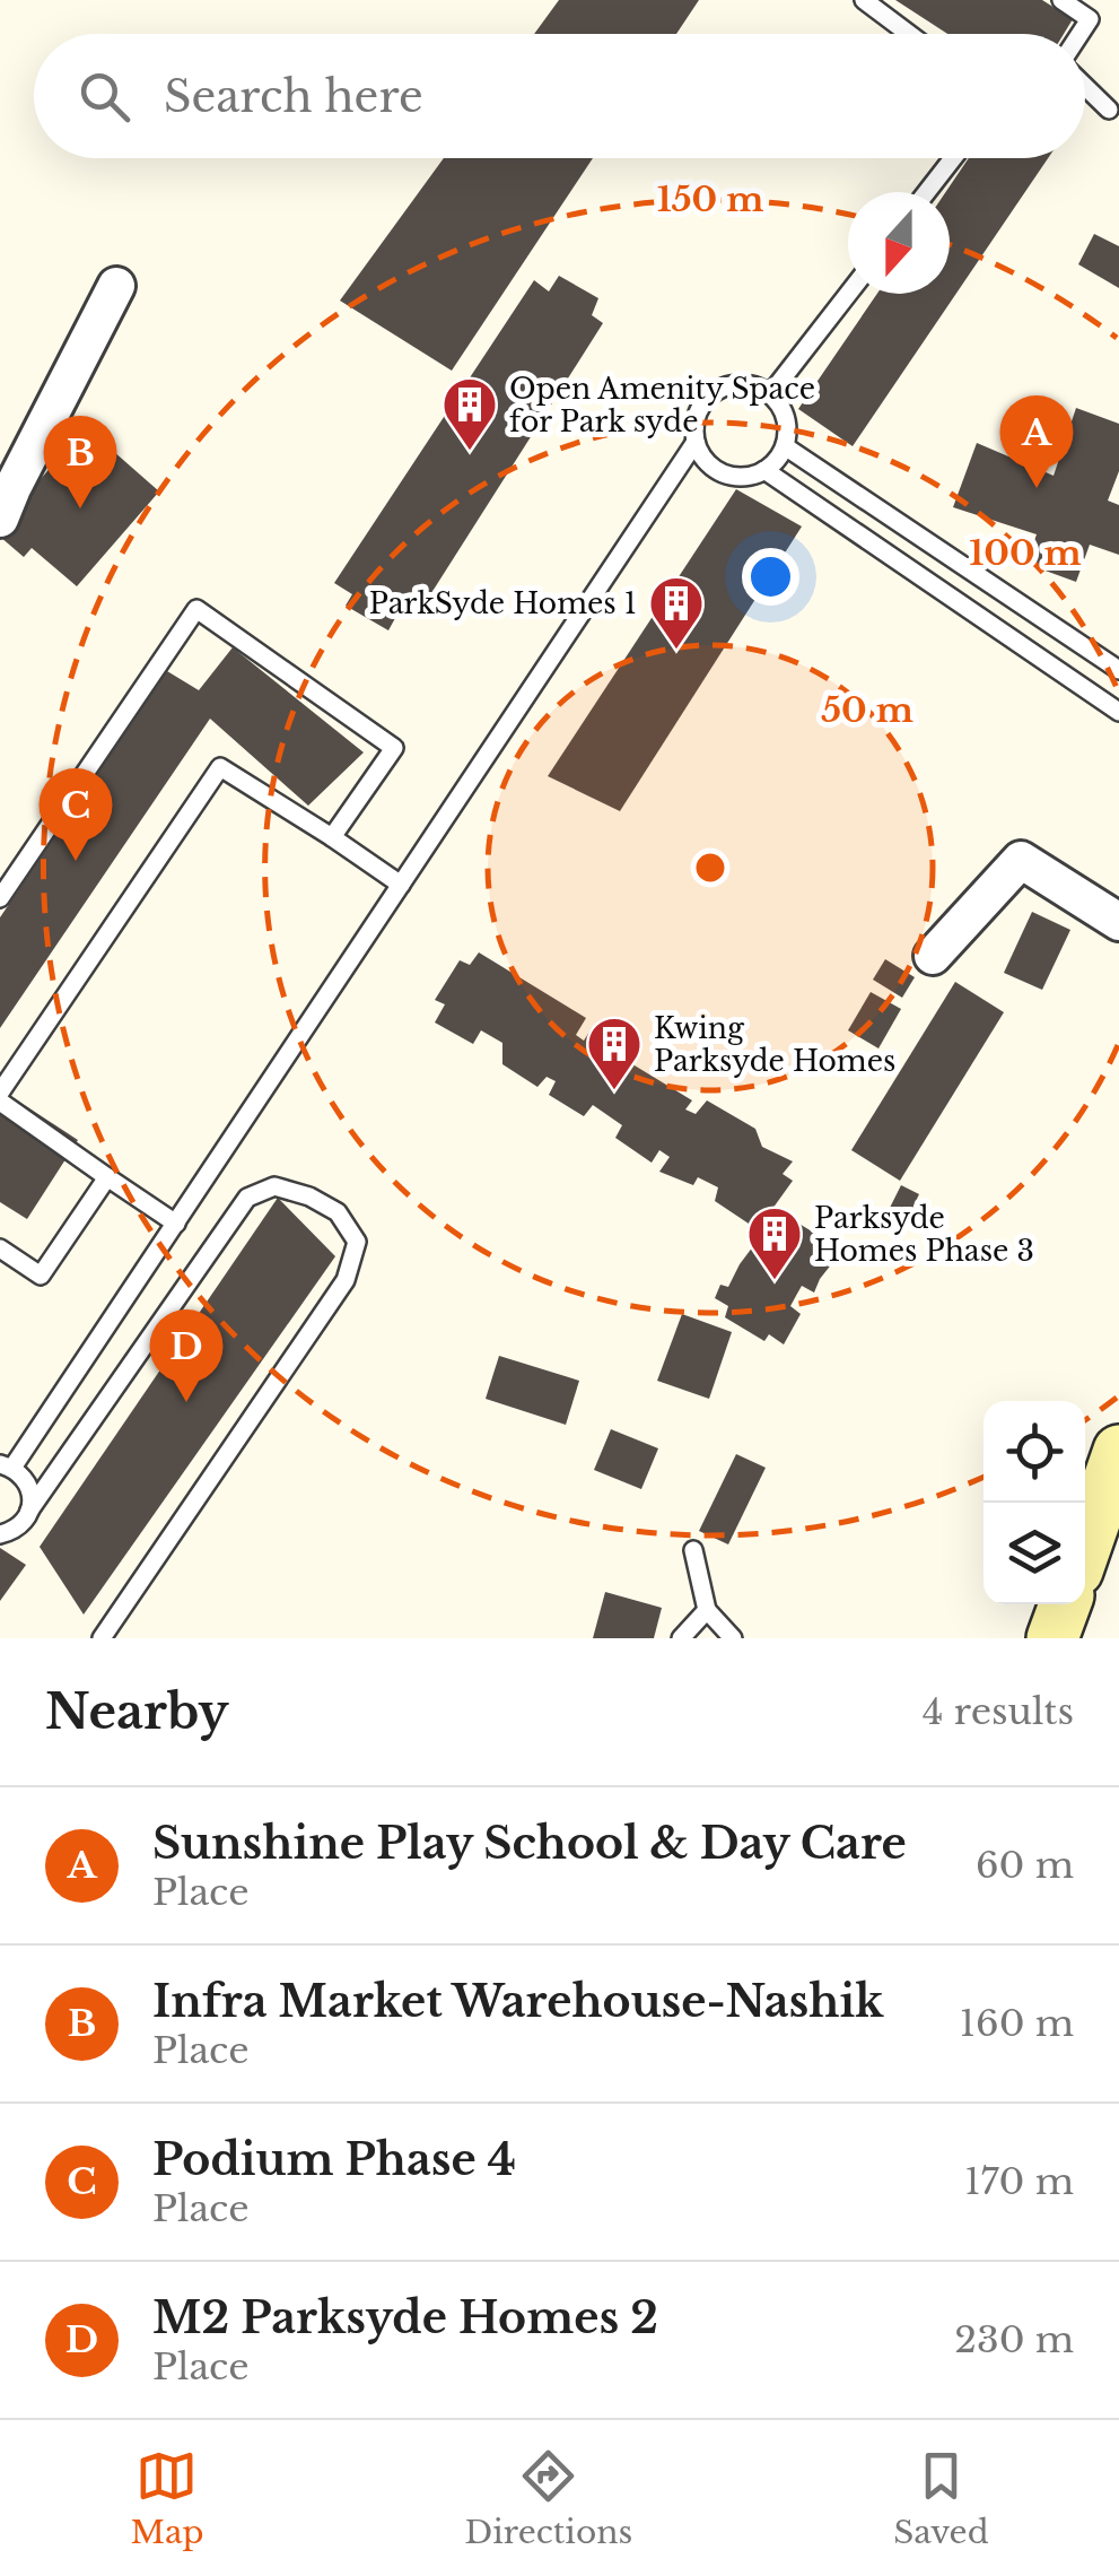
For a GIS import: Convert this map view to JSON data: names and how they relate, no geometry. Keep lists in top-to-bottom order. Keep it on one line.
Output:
{"places":{"building":["Open Amenity Space for Park syde","ParkSyde Homes 1","Kwing Parksyde Homes","Parksyde Homes Phase 3"]},"north":"bottom","page":{"search":"Search here","pins":["A","B","C","D"],"heading":["Nearby","4 results"],"list":[{"mark":"A","name":"Sunshine Play School & Day Care","note":"Place","value":"60 m"},{"mark":"B","name":"Infra Market Warehouse-Nashik","note":"Place","value":"160 m"},{"mark":"C","name":"Podium Phase 4","note":"Place","value":"170 m"},{"mark":"D","name":"M2 Parksyde Homes 2","note":"Place","value":"230 m"}],"nav":["Map","Directions","Saved"]},"rings":["150 m","100 m","50 m"]}
